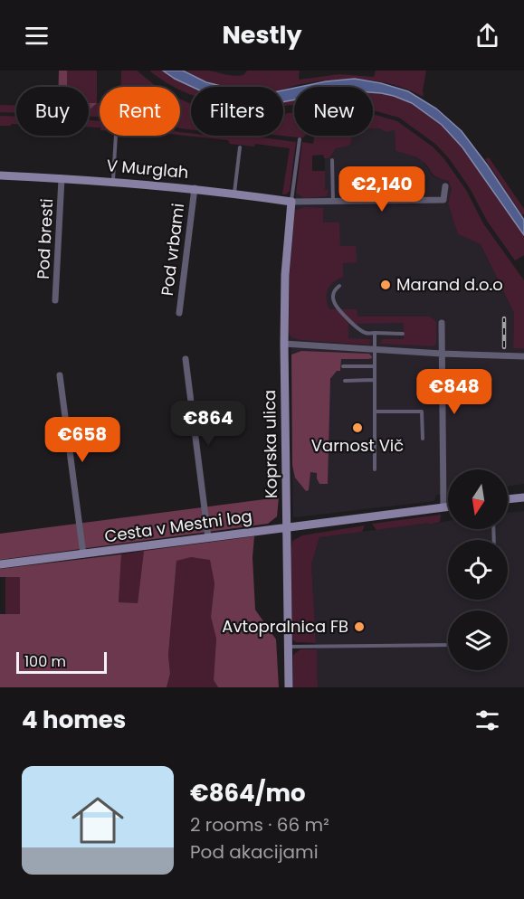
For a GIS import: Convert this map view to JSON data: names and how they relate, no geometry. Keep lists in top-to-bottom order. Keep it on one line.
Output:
{"streets":{"street":["V Murglah","Pod bresti","Pod vrbami","Koprska ulica","Cesta v Mestni log"]},"crossings":[["V Murglah","Pod bresti"],["V Murglah","Pod vrbami"],["V Murglah","Koprska ulica"],["Koprska ulica","Cesta v Mestni log"]],"places":["Marand d.o.o","Varnost Vič","Avtopralnica FB"],"scale_bar":"100 m","north":"bottom","page":{"header":"Nestly","chip":["Buy","Rent","Filters","New"],"price":["€2,140","€848","€864","€658"],"scale":"100 m","heading":"4 homes","list":[{"name":"€864/mo","note":"2 rooms · 66 m² · Pod akacijami"}]}}
